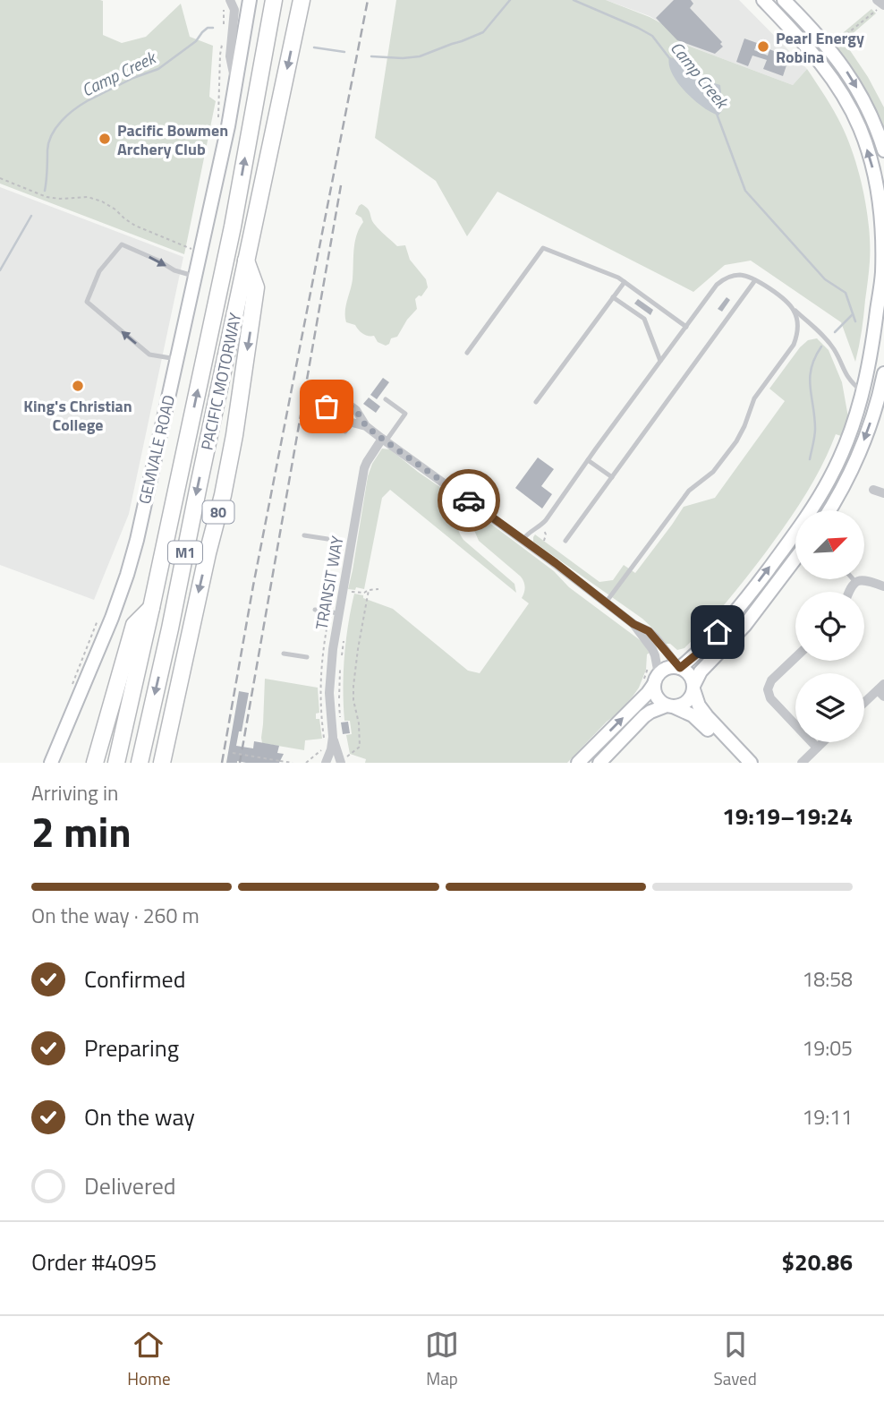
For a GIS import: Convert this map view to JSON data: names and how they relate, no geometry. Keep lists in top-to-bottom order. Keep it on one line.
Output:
{"streets":{"highway":["PACIFIC MOTORWAY","80","M1"],"main road":["GEMVALE ROAD"],"street":["TRANSIT WAY"]},"crossings":[["PACIFIC MOTORWAY","80"]],"water":["Camp Creek"],"places":["Pearl Energy Robina","Pacific Bowmen Archery Club","King's Christian College"],"north":"top right","page":{"heading":["2 min","Arriving in","19:19–19:24"],"panel":["Order #4095","$20.86"],"bar":"On the way · 260 m","list":[["Confirmed","18:58"],["Preparing","19:05"],["On the way","19:11"],"Delivered"],"tabs":["Home","Map","Saved"]}}
